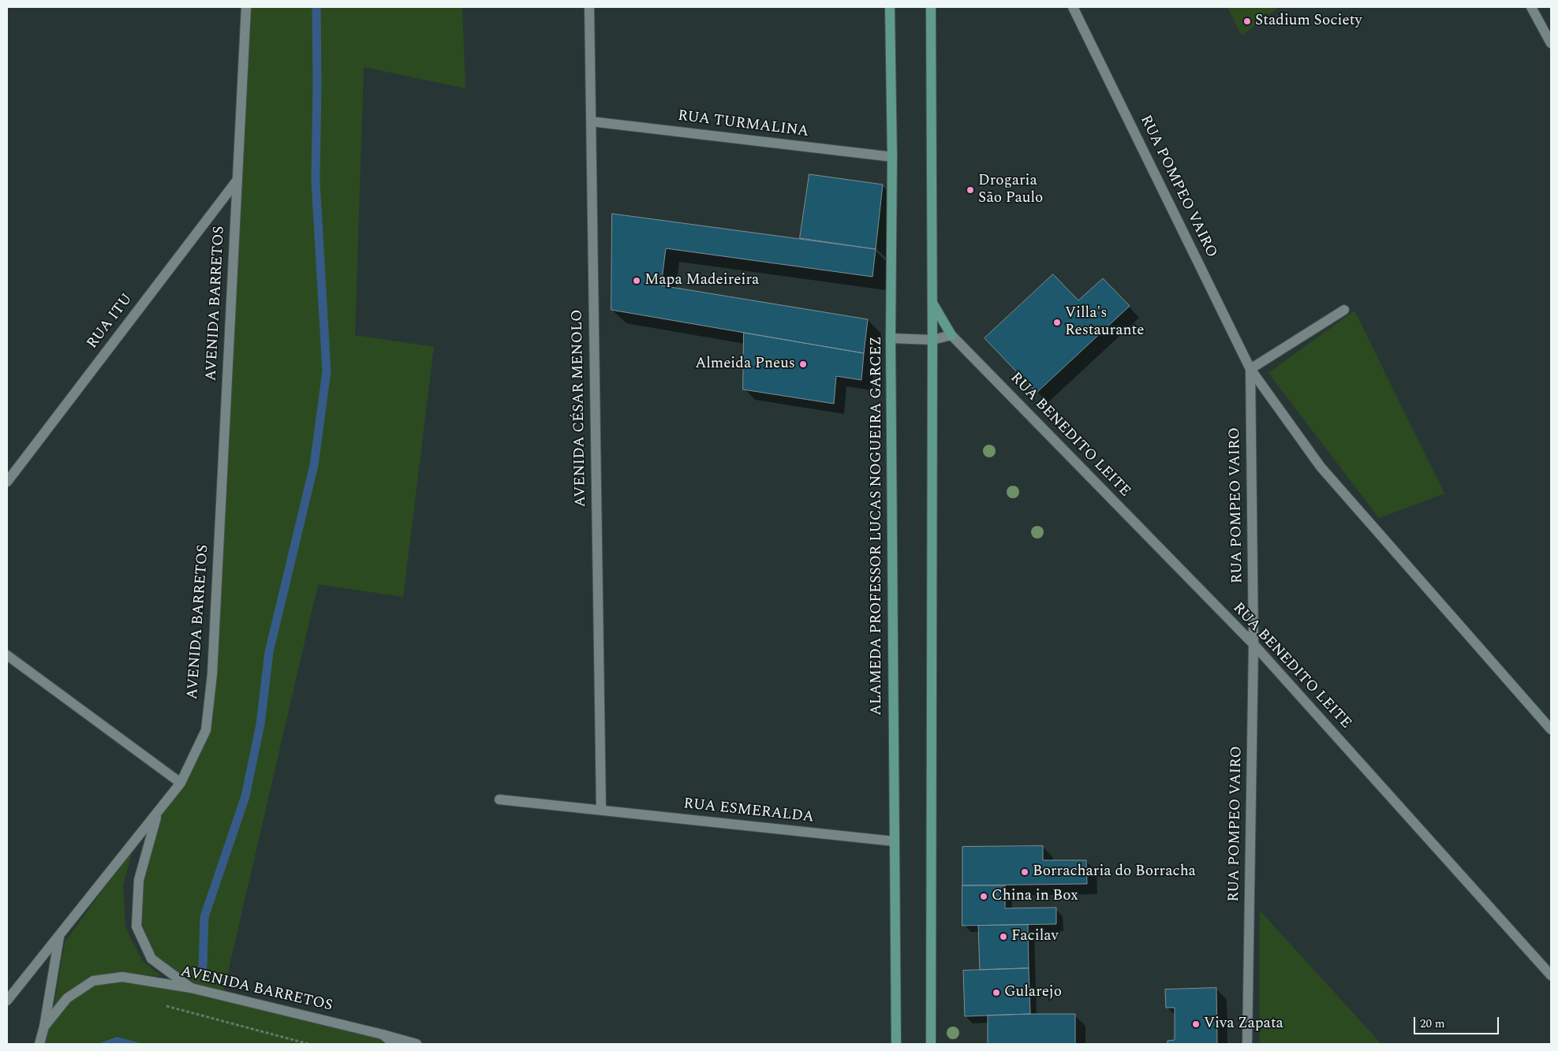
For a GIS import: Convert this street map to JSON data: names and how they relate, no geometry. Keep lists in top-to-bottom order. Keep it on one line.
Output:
{"streets":{"main road":["ALAMEDA PROFESSOR LUCAS NOGUEIRA GARCEZ"],"street":["RUA TURMALINA","RUA POMPEO VAIRO","AVENIDA BARRETOS","RUA ITU","AVENIDA CÉSAR MENOLO","RUA BENEDITO LEITE","RUA ESMERALDA"]},"crossings":[["RUA TURMALINA","AVENIDA CÉSAR MENOLO"],["RUA TURMALINA","ALAMEDA PROFESSOR LUCAS NOGUEIRA GARCEZ"],["RUA POMPEO VAIRO","RUA BENEDITO LEITE"],["AVENIDA BARRETOS","RUA ITU"],["AVENIDA CÉSAR MENOLO","RUA ESMERALDA"],["ALAMEDA PROFESSOR LUCAS NOGUEIRA GARCEZ","RUA ESMERALDA"]],"places":["Stadium Society","Drogaria São Paulo","Mapa Madeireira","Villa's Restaurante","Almeida Pneus","Borracharia do Borracha","China in Box","Facilav","Gularejo","Viva Zapata"],"scale_bar":"20 m"}
